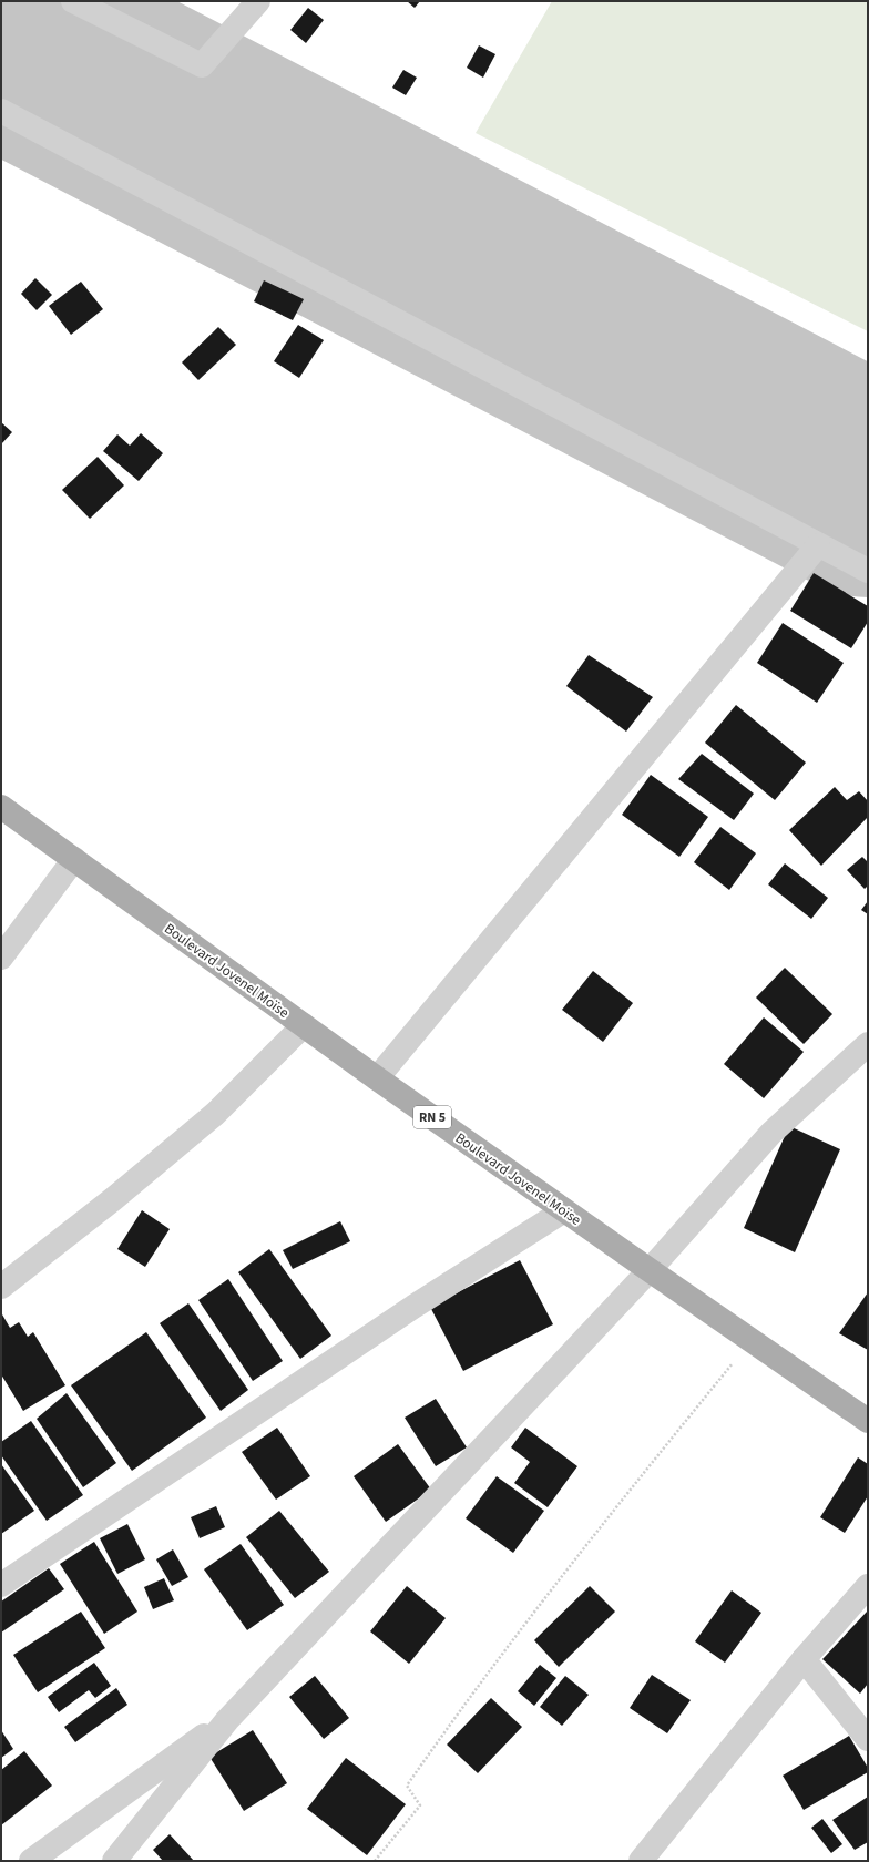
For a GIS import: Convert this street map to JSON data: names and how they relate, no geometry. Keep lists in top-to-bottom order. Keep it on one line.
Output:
{"streets":{"main road":["Boulevard Jovenel Moïse","RN 5"]}}
